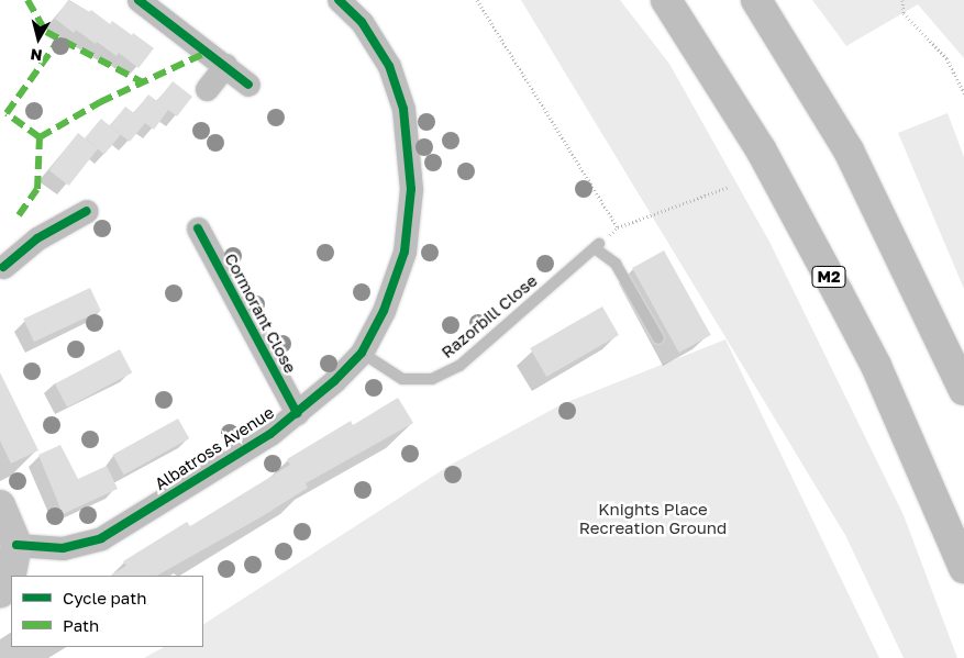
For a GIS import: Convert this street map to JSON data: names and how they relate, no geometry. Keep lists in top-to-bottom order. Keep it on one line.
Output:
{"streets":{"highway":["M2"],"street":["Cormorant Close","Albatross Avenue"],"lane":["Razorbill Close"]},"crossings":[["Cormorant Close","Albatross Avenue"],["Razorbill Close","Albatross Avenue"]],"parks":["Knights Place Recreation Ground"],"legend":["Cycle path","Path"],"north":"bottom"}
